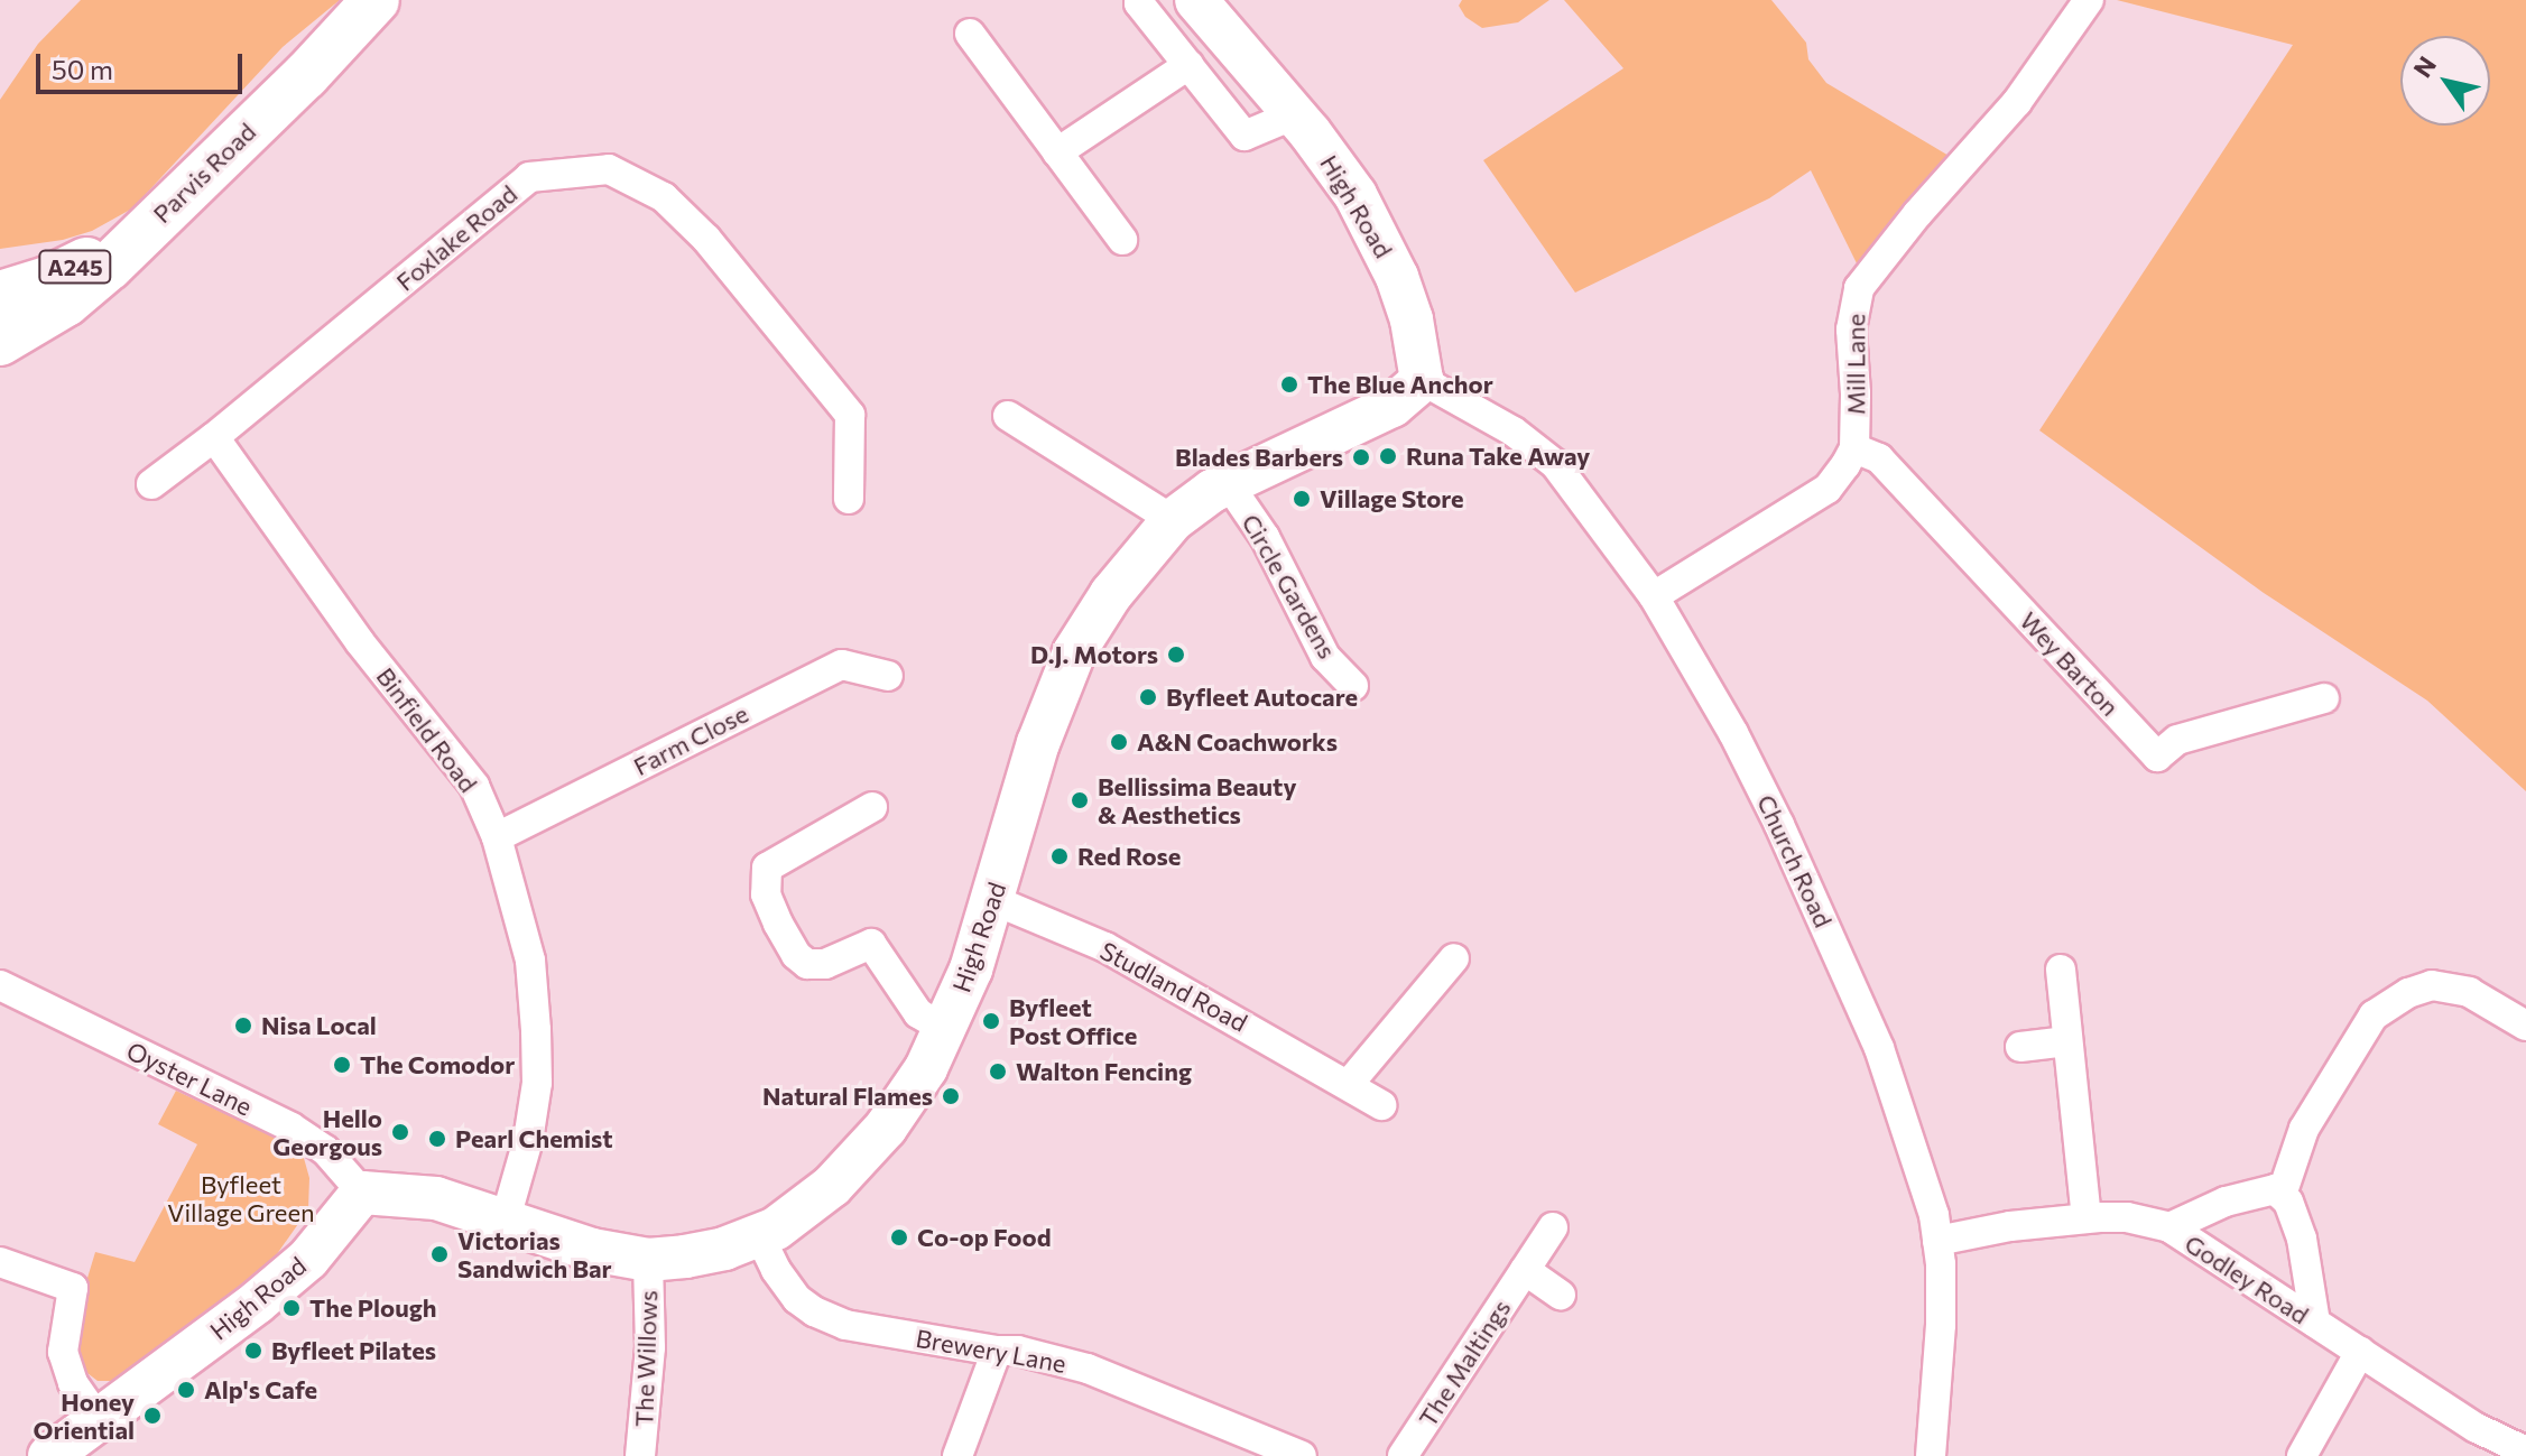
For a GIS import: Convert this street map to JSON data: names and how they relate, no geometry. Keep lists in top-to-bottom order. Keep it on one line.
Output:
{"streets":{"main road":["Parvis Road","A245"],"street":["High Road","Foxlake Road","Mill Lane","Circle Gardens","Wey Barton","Binfield Road","Farm Close","Church Road","Studland Road","Oyster Lane","Godley Road","Brewery Lane","The Willows","The Maltings"]},"crossings":[["High Road","Circle Gardens"],["High Road","Binfield Road"],["High Road","Church Road"],["High Road","Studland Road"],["High Road","Oyster Lane"],["High Road","Brewery Lane"],["High Road","The Willows"],["Foxlake Road","Binfield Road"],["Mill Lane","Wey Barton"],["Mill Lane","Church Road"],["Binfield Road","Farm Close"],["Church Road","Godley Road"]],"parks":["Byfleet Village Green"],"places":["The Blue Anchor","Runa Take Away","Blades Barbers","Village Store","D.J. Motors","Byfleet Autocare","A&N Coachworks","Bellissima Beauty & Aesthetics","Red Rose","Byfleet Post Office","Nisa Local","The Comodor","Walton Fencing","Natural Flames","Hello Georgous","Pearl Chemist","Co-op Food","Victorias Sandwich Bar","The Plough","Byfleet Pilates","Alp's Cafe","Honey Oriential"],"scale_bar":"50 m","north":"top left"}
